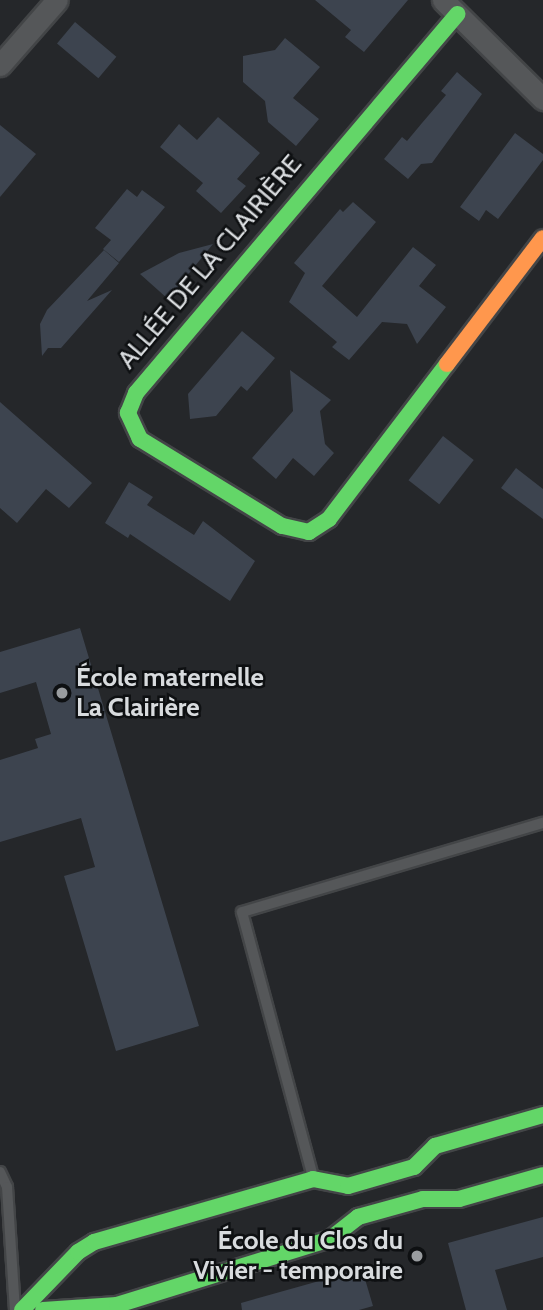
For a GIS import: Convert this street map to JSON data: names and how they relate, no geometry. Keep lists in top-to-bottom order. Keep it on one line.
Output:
{"streets":{"street":["ALLÉE DE LA CLAIRIÈRE"]},"places":["École maternelle La Clairière","École du Clos du Vivier - temporaire"]}
